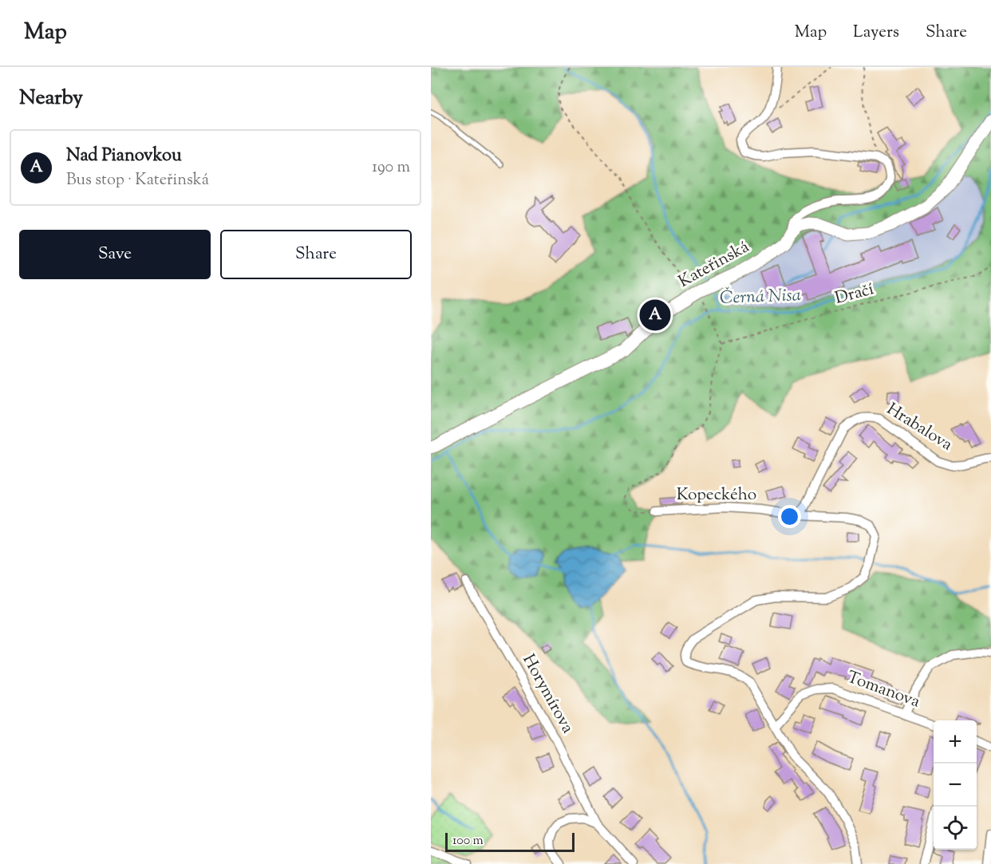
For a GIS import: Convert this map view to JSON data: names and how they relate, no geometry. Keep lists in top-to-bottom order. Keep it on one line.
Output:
{"streets":{"street":["Kateřinská","Hrabalova","Kopeckého","Tomanova","Horymírova"],"path":["Dračí"]},"crossings":[["Dračí","Kopeckého"],["Hrabalova","Kopeckého"],["Kopeckého","Tomanova"]],"water":["Černá Nisa"],"scale_bar":"100 m","page":{"header":"Map","nav":["Map","Layers","Share"],"heading":"Nearby","list":[{"mark":"A","name":"Nad Pianovkou","note":"Bus stop · Kateřinská","value":"190 m"}],"buttons":["Save","Share"],"pins":"A","map_buttons":["+","−"],"scale":"100 m"}}
